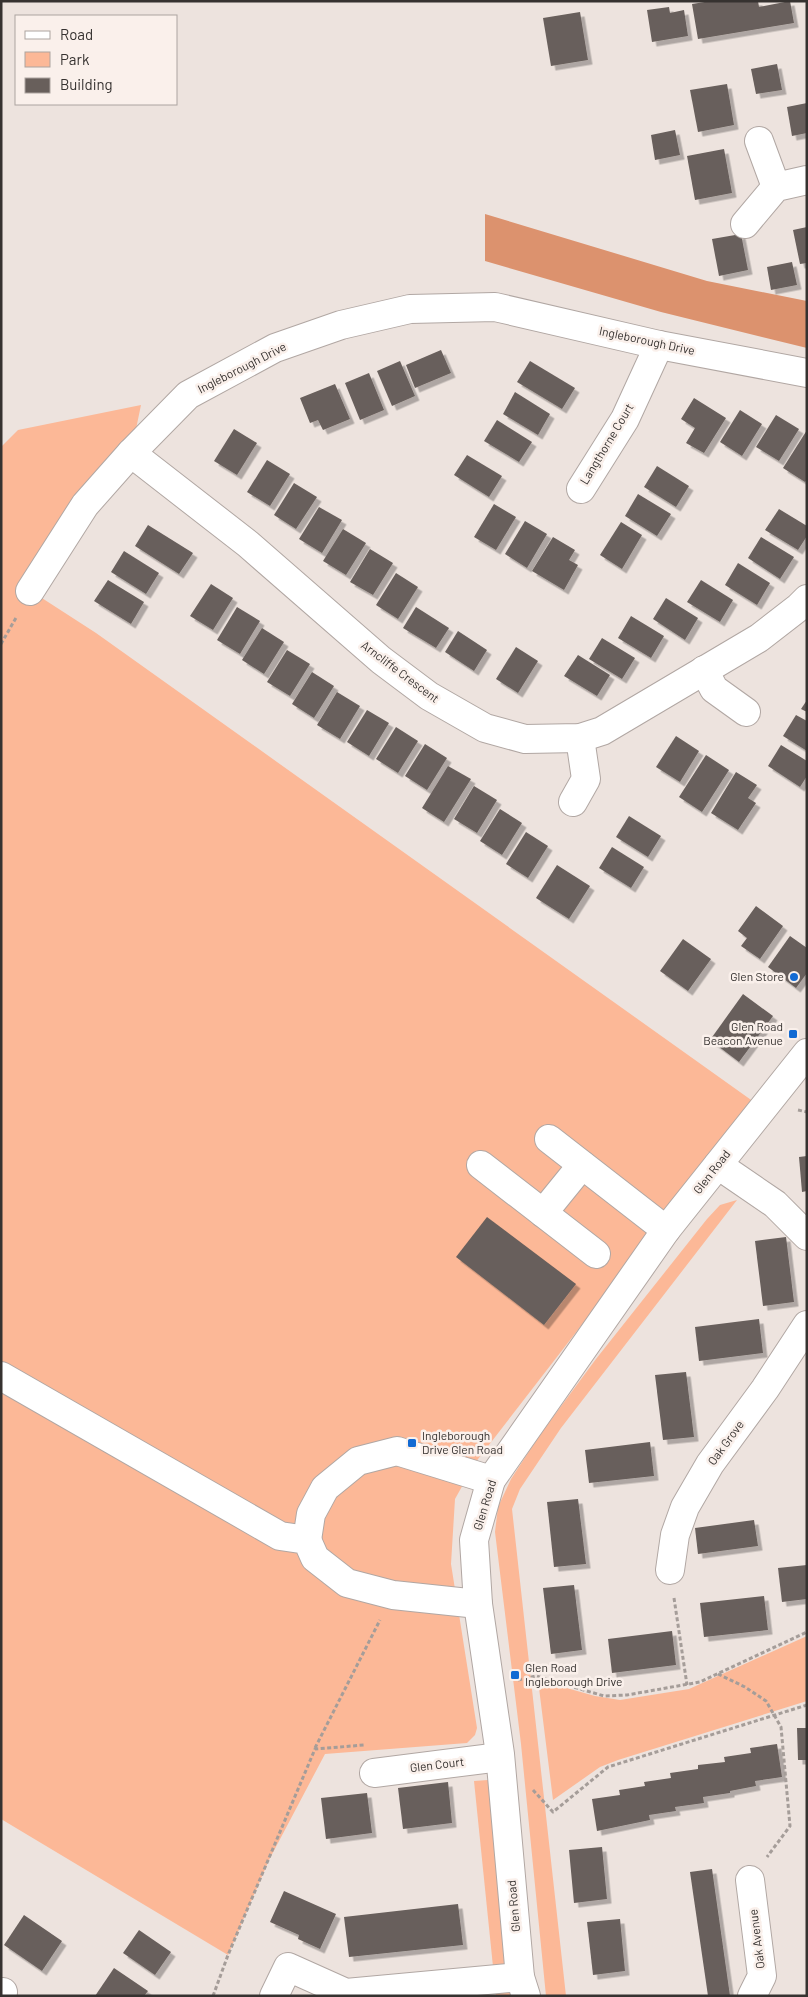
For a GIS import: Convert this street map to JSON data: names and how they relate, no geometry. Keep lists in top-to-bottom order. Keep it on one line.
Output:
{"streets":{"street":["Ingleborough Drive","Langthorne Court","Arncliffe Crescent","Glen Road","Oak Grove","Glen Court","Oak Avenue"]},"crossings":[["Ingleborough Drive","Langthorne Court"],["Ingleborough Drive","Arncliffe Crescent"],["Glen Road","Glen Court"]],"places":{"other":["Glen Store"],"transit":["Glen Road Beacon Avenue","Ingleborough Drive Glen Road","Glen Road Ingleborough Drive"]},"legend":["Road","Park","Building"]}
